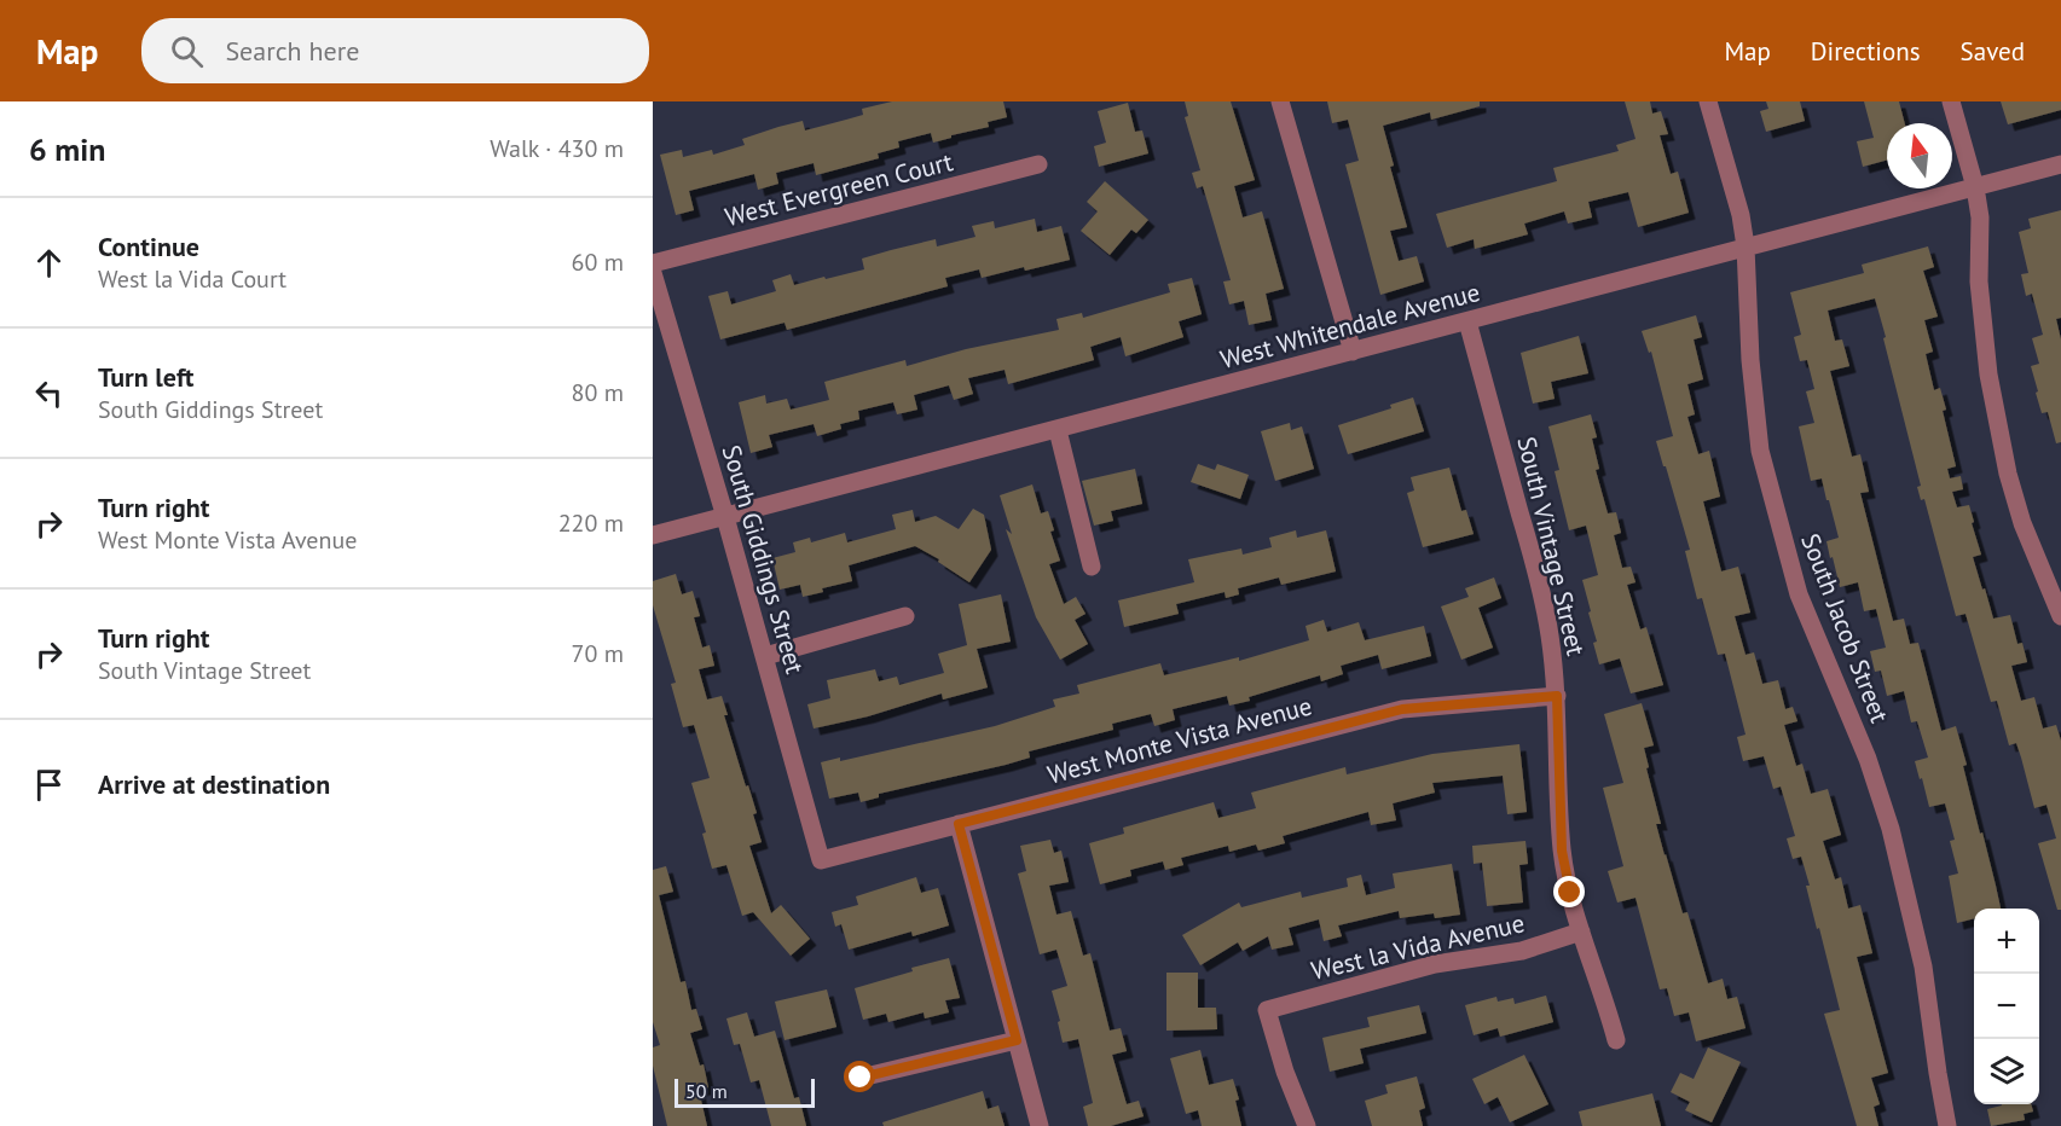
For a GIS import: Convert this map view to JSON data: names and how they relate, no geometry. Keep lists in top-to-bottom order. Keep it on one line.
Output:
{"streets":{"street":["West Evergreen Court","West Whitendale Avenue","South Vintage Street","South Giddings Street","South Jacob Street","West Monte Vista Avenue","West la Vida Avenue"]},"crossings":[["West Whitendale Avenue","South Vintage Street"],["West Whitendale Avenue","South Giddings Street"],["West Whitendale Avenue","South Jacob Street"],["South Vintage Street","West Monte Vista Avenue"],["South Vintage Street","West la Vida Avenue"],["South Giddings Street","West Monte Vista Avenue"]],"scale_bar":"50 m","north":"top","page":{"header":"Map","search":"Search here","nav":["Map","Directions","Saved"],"heading":["6 min","Walk · 430 m"],"list":[["Continue","West la Vida Court","60 m"],["Turn left","South Giddings Street","80 m"],["Turn right","West Monte Vista Avenue","220 m"],["Turn right","South Vintage Street","70 m"],"Arrive at destination"],"map_buttons":["+","−"],"scale":"50 m"}}
